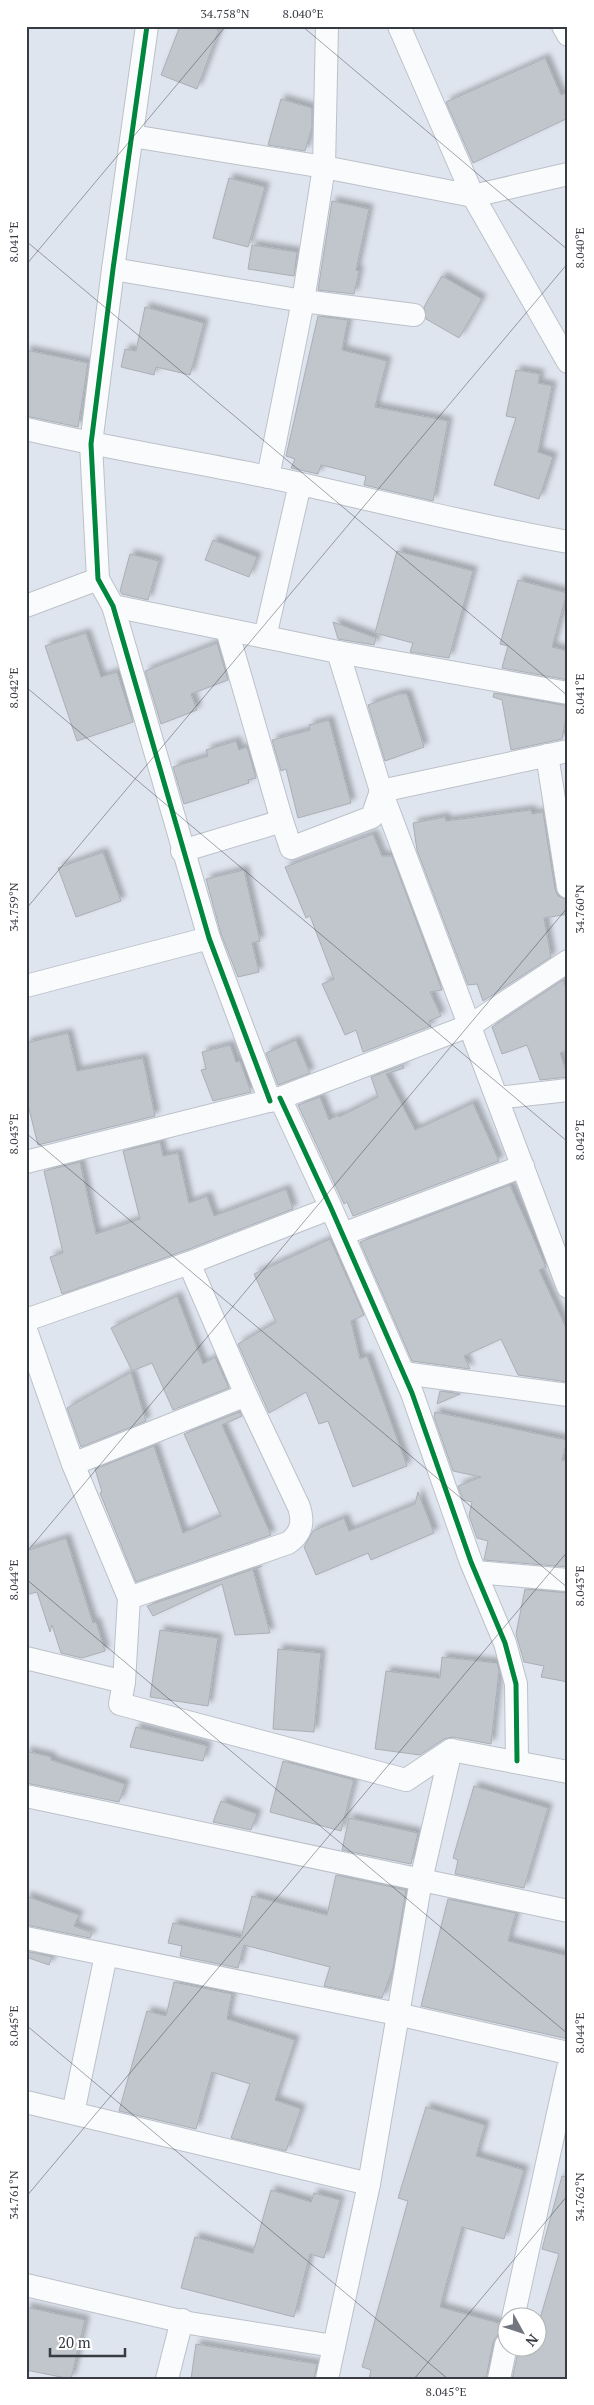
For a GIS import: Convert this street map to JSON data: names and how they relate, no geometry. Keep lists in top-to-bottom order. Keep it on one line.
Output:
{"scale_bar":"20 m","north":"bottom right","coordinates":["34.758°N","8.040°E","8.041°E","8.042°E","34.759°N","34.760°N","8.043°E","8.044°E","8.045°E","34.761°N","34.762°N"]}
